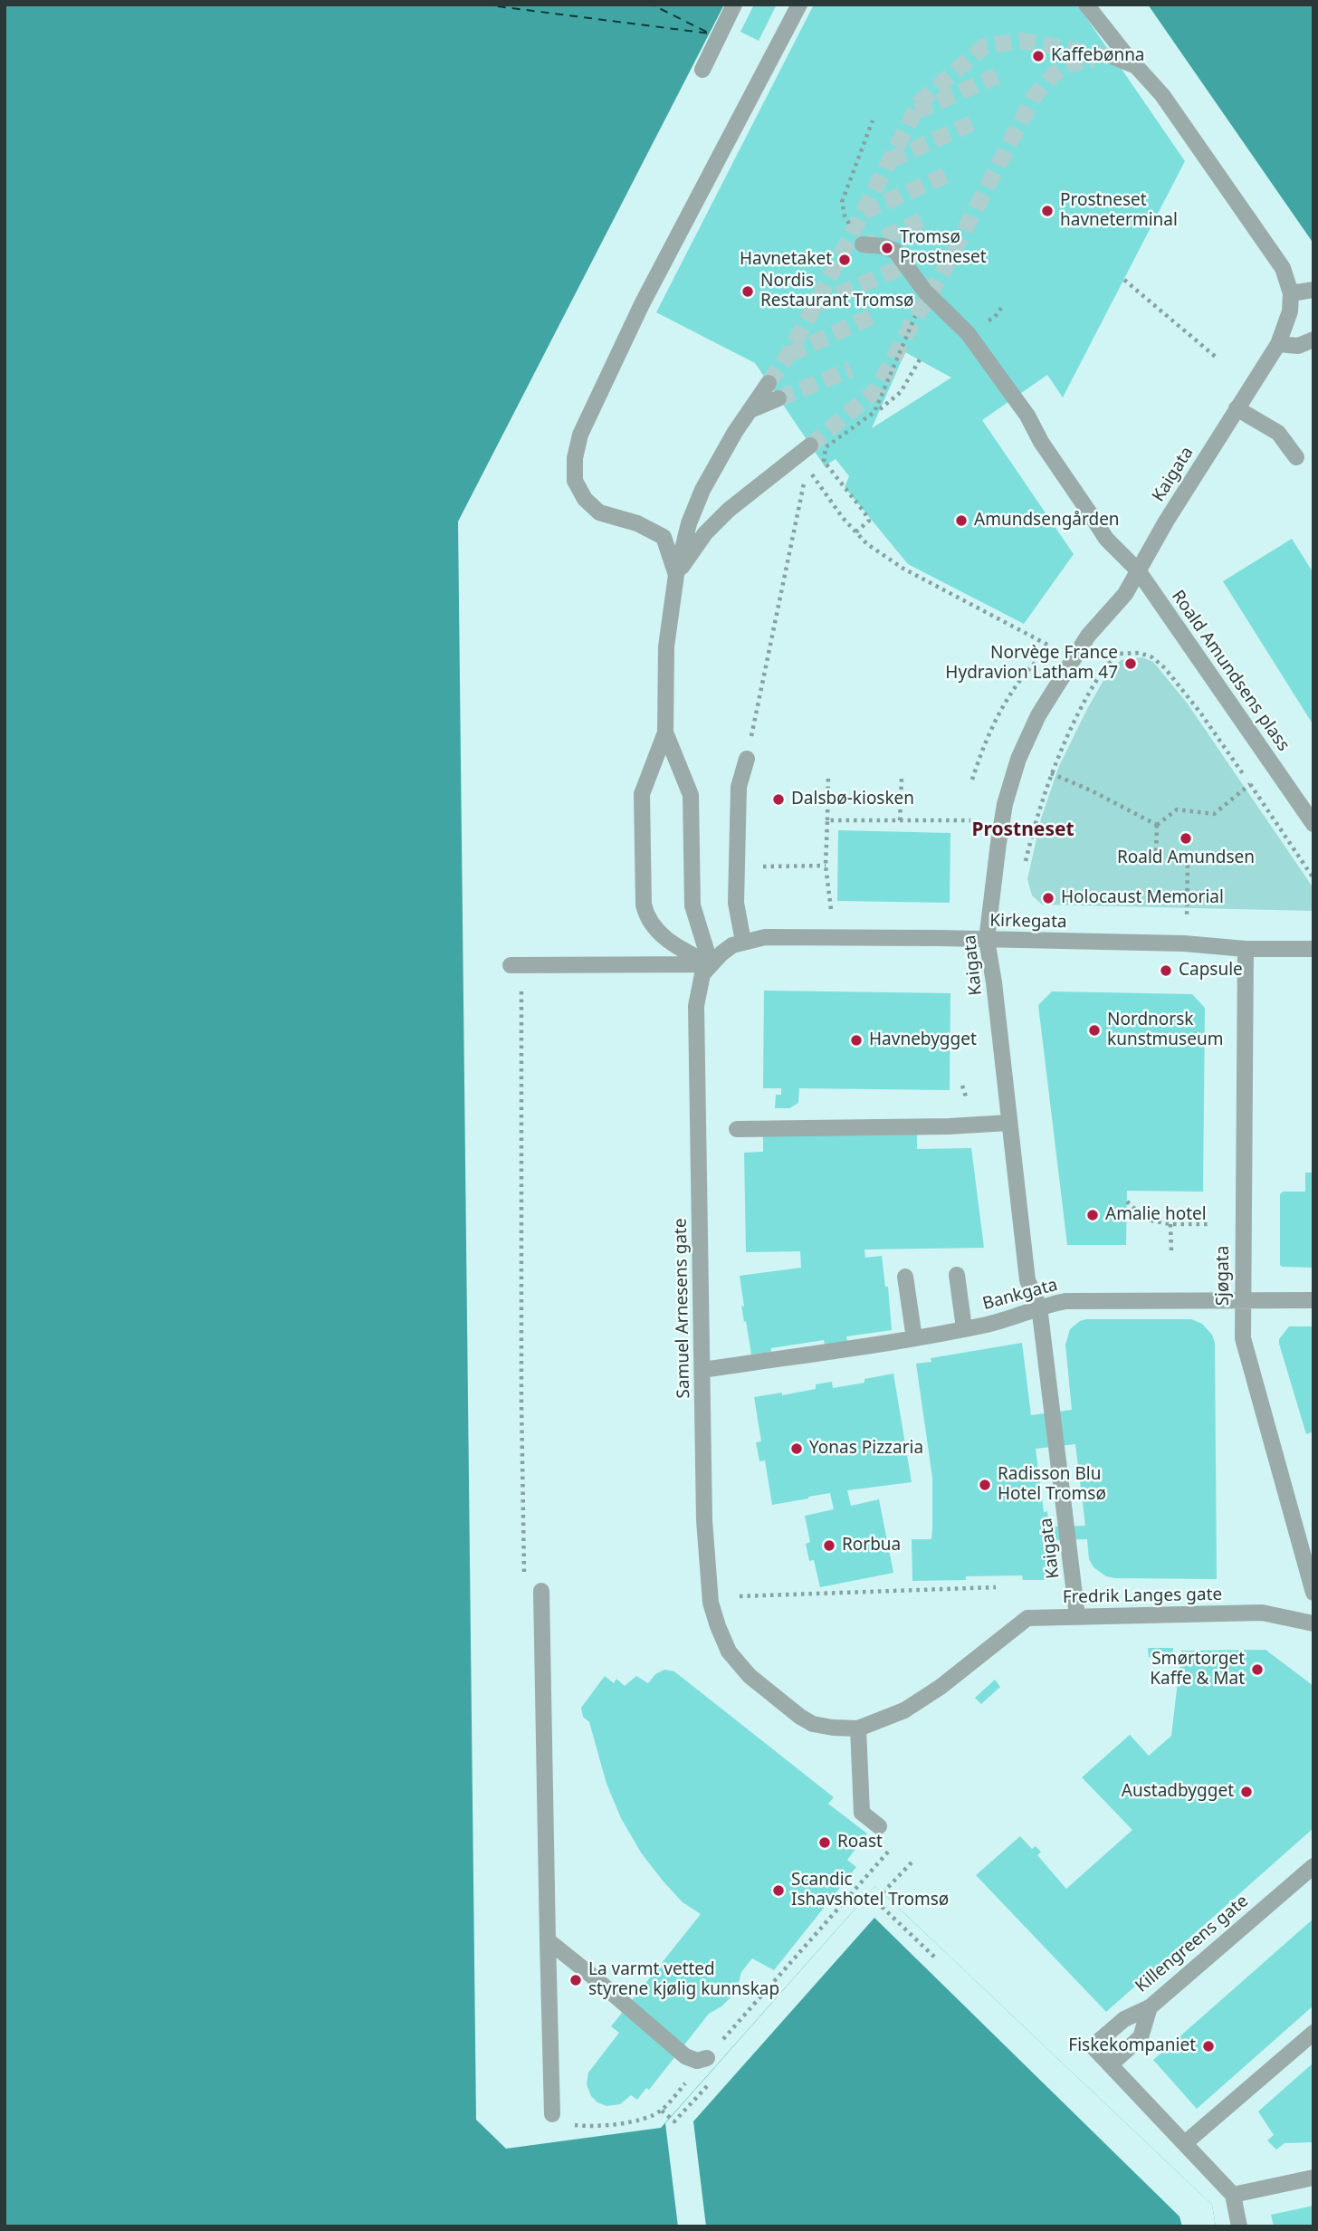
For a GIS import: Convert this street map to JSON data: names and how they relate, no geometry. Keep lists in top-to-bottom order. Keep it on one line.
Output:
{"streets":{"street":["Kaigata","Roald Amundsens plass","Kirkegata","Sjøgata","Bankgata","Samuel Arnesens gate","Fredrik Langes gate","Killengreens gate"]},"crossings":[["Kaigata","Roald Amundsens plass"],["Kaigata","Kirkegata"],["Kaigata","Bankgata"],["Kaigata","Fredrik Langes gate"],["Kirkegata","Sjøgata"],["Kirkegata","Samuel Arnesens gate"],["Sjøgata","Bankgata"],["Bankgata","Samuel Arnesens gate"],["Samuel Arnesens gate","Fredrik Langes gate"]],"districts":["Prostneset"],"places":["Kaffebønna","Prostneset havneterminal","Tromsø Prostneset","Havnetaket","Nordis Restaurant Tromsø","Amundsengården","Norvège France Hydravion Latham 47","Dalsbø-kiosken","Roald Amundsen","Holocaust Memorial","Capsule","Nordnorsk kunstmuseum","Havnebygget","Amalie hotel","Yonas Pizzaria","Radisson Blu Hotel Tromsø","Rorbua","Smørtorget Kaffe & Mat","Austadbygget","Roast","Scandic Ishavshotel Tromsø","La varmt vetted styrene kjølig kunnskap","Fiskekompaniet"]}
